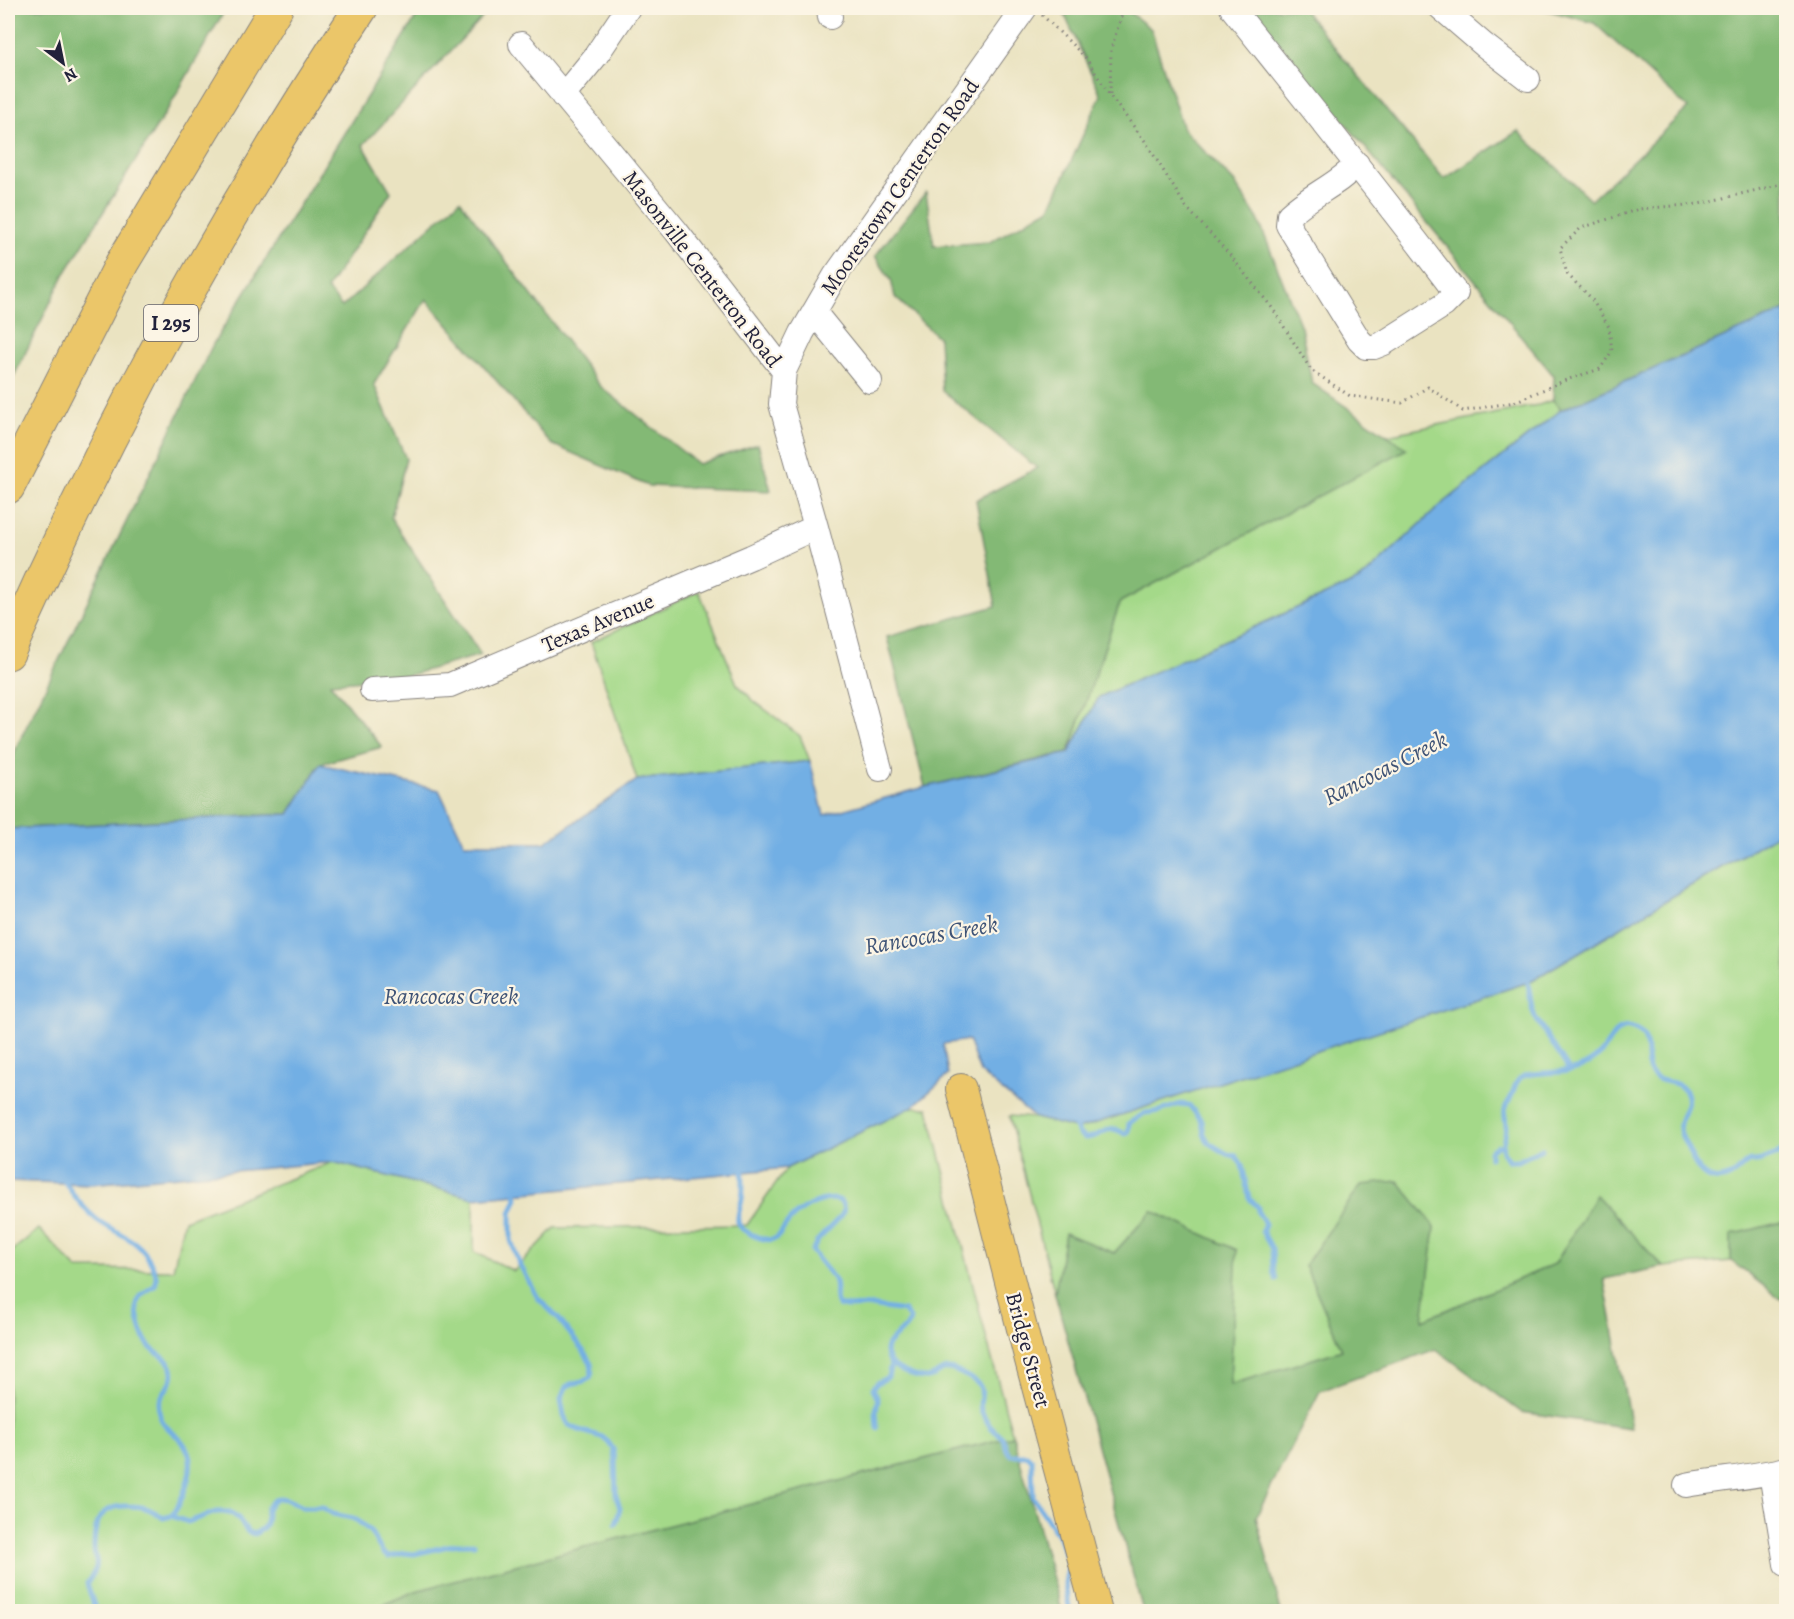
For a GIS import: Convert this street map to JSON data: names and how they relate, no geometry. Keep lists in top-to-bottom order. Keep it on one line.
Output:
{"streets":{"highway":["I 295"],"main road":["Bridge Street"],"street":["Moorestown Centerton Road","Masonville Centerton Road","Texas Avenue"]},"crossings":[["Moorestown Centerton Road","Masonville Centerton Road"],["Masonville Centerton Road","Texas Avenue"]],"water":["Rancocas Creek"],"north":"bottom right"}
